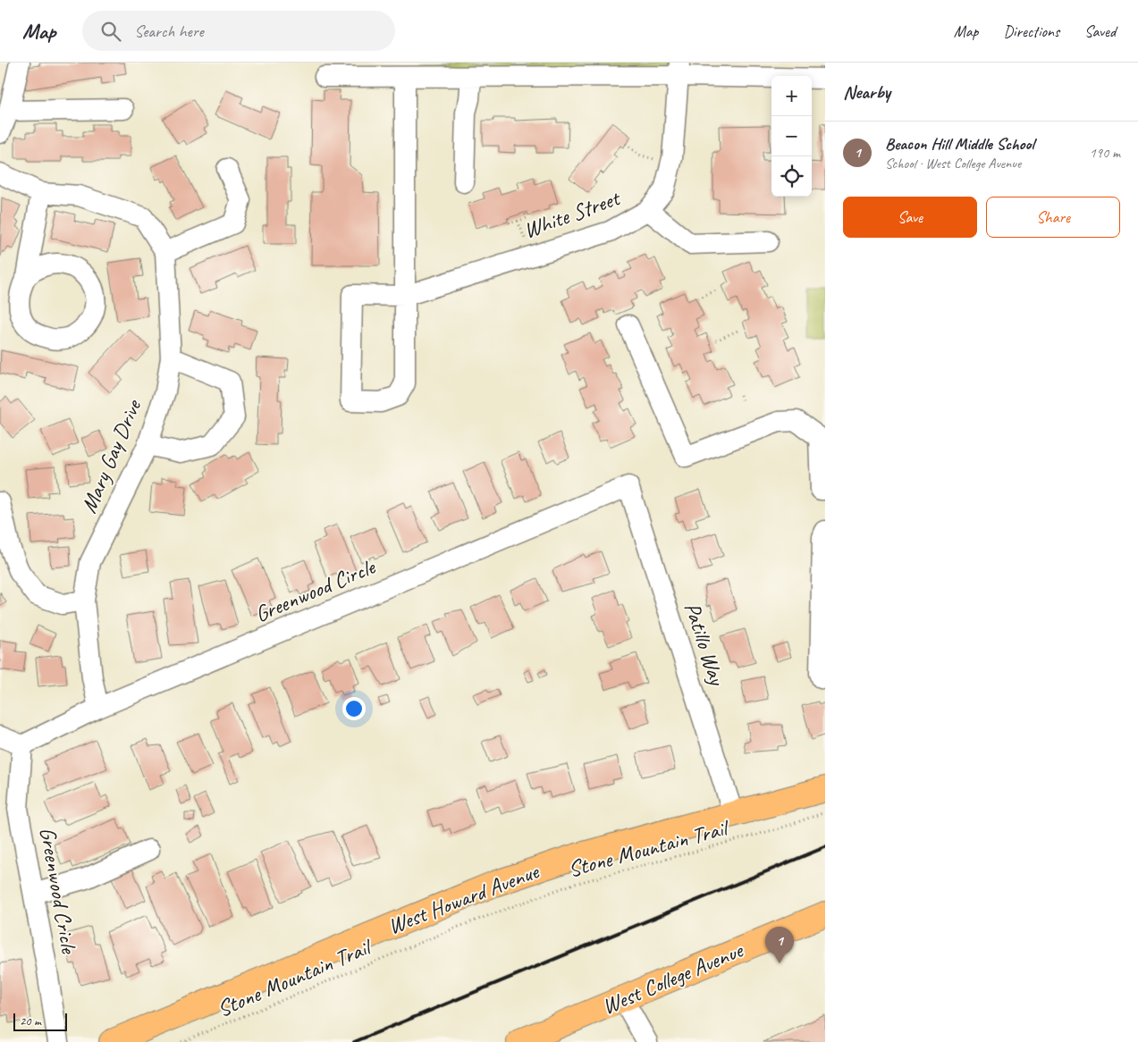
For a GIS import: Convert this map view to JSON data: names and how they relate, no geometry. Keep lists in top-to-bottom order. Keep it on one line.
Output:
{"streets":{"main road":["West Howard Avenue","West College Avenue"],"street":["White Street","Mary Gay Drive","Greenwood Circle","Patillo Way","Greenwood Cricle"],"path":["Stone Mountain Trail"]},"crossings":[["Mary Gay Drive","Greenwood Circle"],["Greenwood Circle","Patillo Way"],["Greenwood Circle","Greenwood Cricle"],["Patillo Way","West Howard Avenue"]],"scale_bar":"20 m","page":{"header":"Map","search":"Search here","nav":["Map","Directions","Saved"],"heading":"Nearby","map_buttons":["+","−"],"list":[{"mark":"1","name":"Beacon Hill Middle School","note":"School · West College Avenue","value":"190 m"}],"buttons":["Save","Share"],"pins":"1","scale":"20 m"}}
